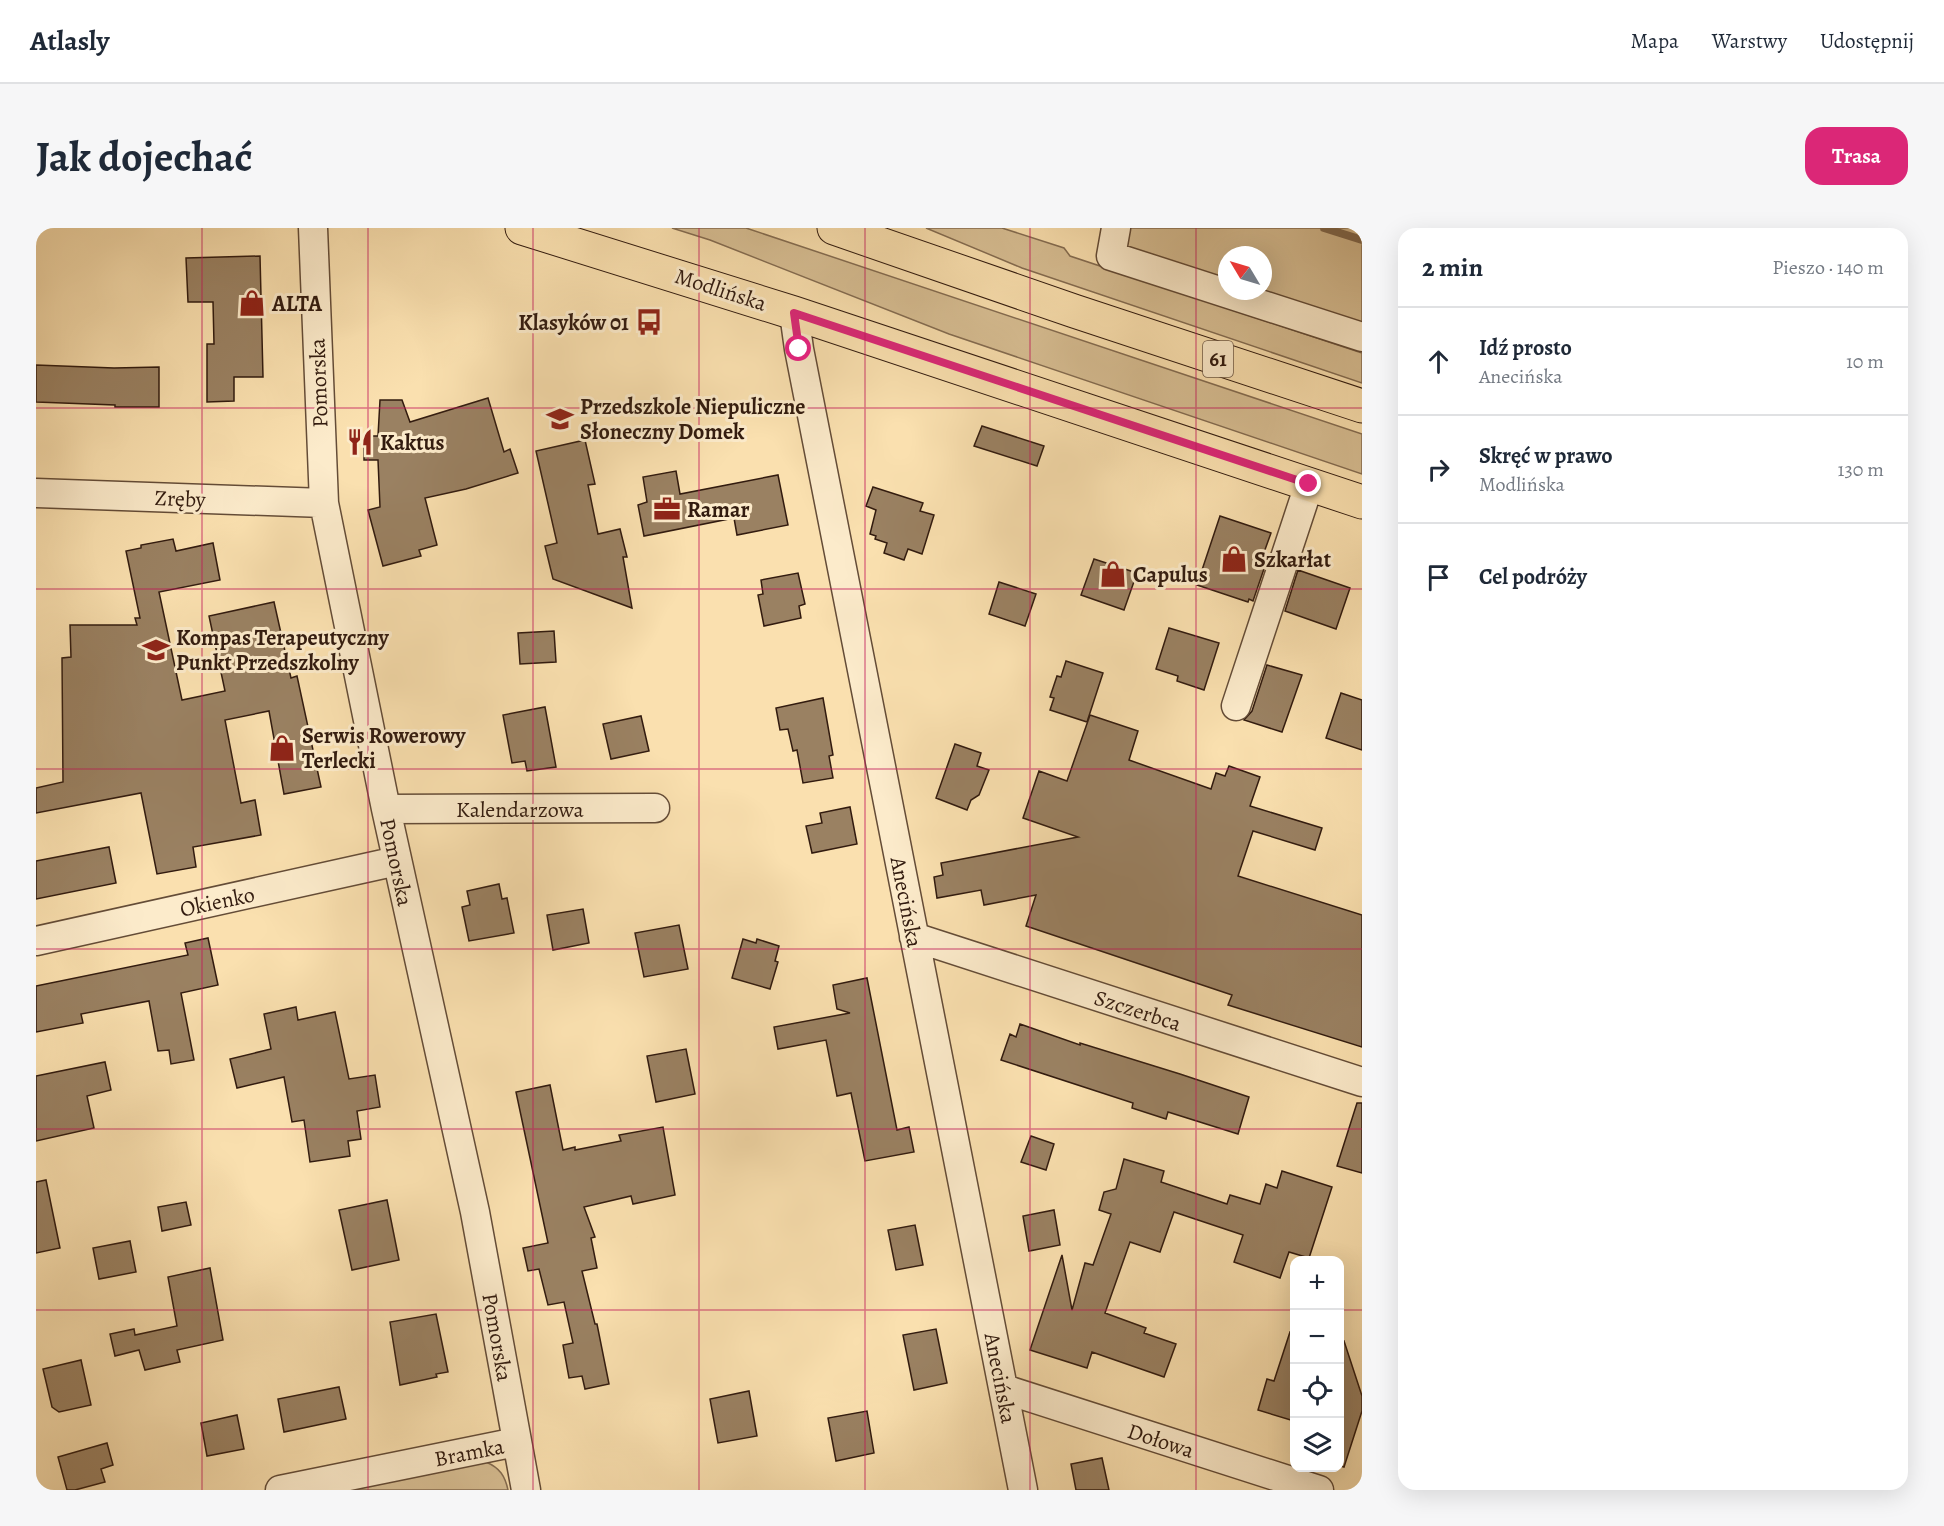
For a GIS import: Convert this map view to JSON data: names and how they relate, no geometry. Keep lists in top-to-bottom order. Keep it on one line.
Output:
{"streets":{"main road":["Modlińska","61"],"street":["Pomorska","Zręby","Kalendarzowa","Okienko","Anecińska","Szczerbca","Dołowa","Bramka"]},"crossings":[["Modlińska","Anecińska"],["Pomorska","Zręby"],["Pomorska","Kalendarzowa"],["Pomorska","Okienko"],["Pomorska","Bramka"],["Anecińska","Szczerbca"],["Anecińska","Dołowa"]],"places":{"shop":["ALTA","Szkarłat","Capulus","Serwis Rowerowy Terlecki"],"bus stop":["Klasyków 01"],"school or university":["Przedszkole Niepuliczne Słoneczny Domek","Kompas Terapeutyczny Punkt Przedszkolny"],"restaurant":["Kaktus"],"office":["Ramar"]},"north":"top left","page":{"header":"Atlasly","nav":["Mapa","Warstwy","Udostępnij"],"buttons":"Trasa","title":"Jak dojechać","heading":["2 min","Pieszo · 140 m"],"list":[["Idź prosto","Anecińska","10 m"],["Skręć w prawo","Modlińska","130 m"],"Cel podróży"],"map_buttons":["+","−"]}}
